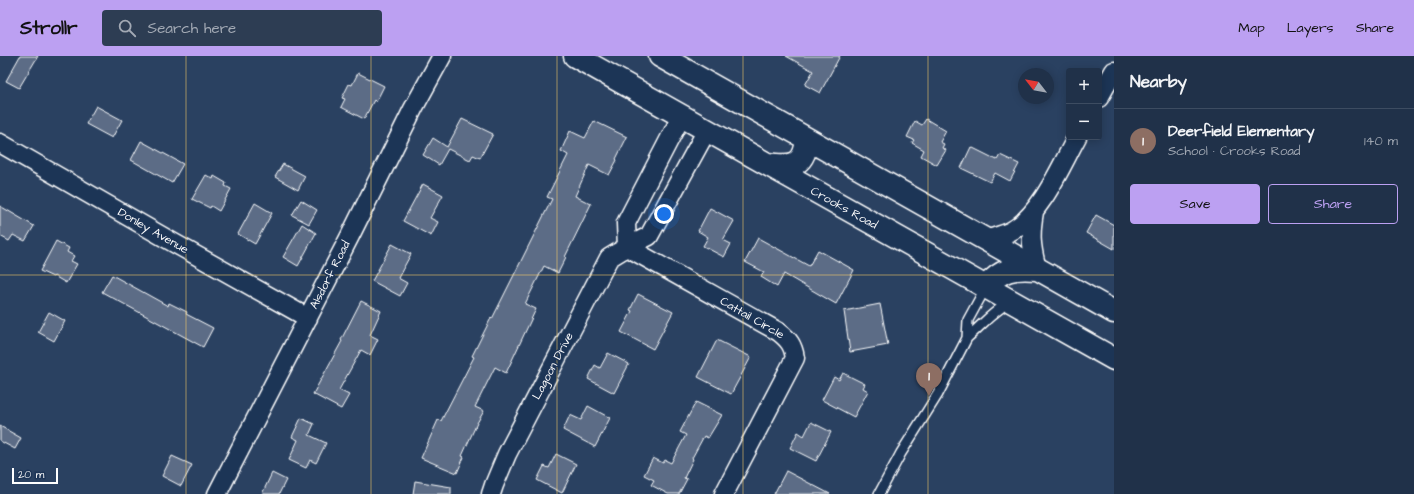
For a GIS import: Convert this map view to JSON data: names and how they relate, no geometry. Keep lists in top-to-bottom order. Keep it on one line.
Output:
{"streets":{"main road":["Crooks Road"],"street":["Donley Avenue","Alsdorf Road","Cattail Circle","Lagoon Drive"]},"crossings":[["Crooks Road","Lagoon Drive"],["Donley Avenue","Alsdorf Road"],["Cattail Circle","Lagoon Drive"]],"scale_bar":"20 m","north":"top left","page":{"header":"Strollr","search":"Search here","nav":["Map","Layers","Share"],"heading":"Nearby","map_buttons":["+","−"],"list":[{"mark":"1","name":"Deerfield Elementary","note":"School · Crooks Road","value":"140 m"}],"buttons":["Save","Share"],"pins":"1","scale":"20 m"}}
